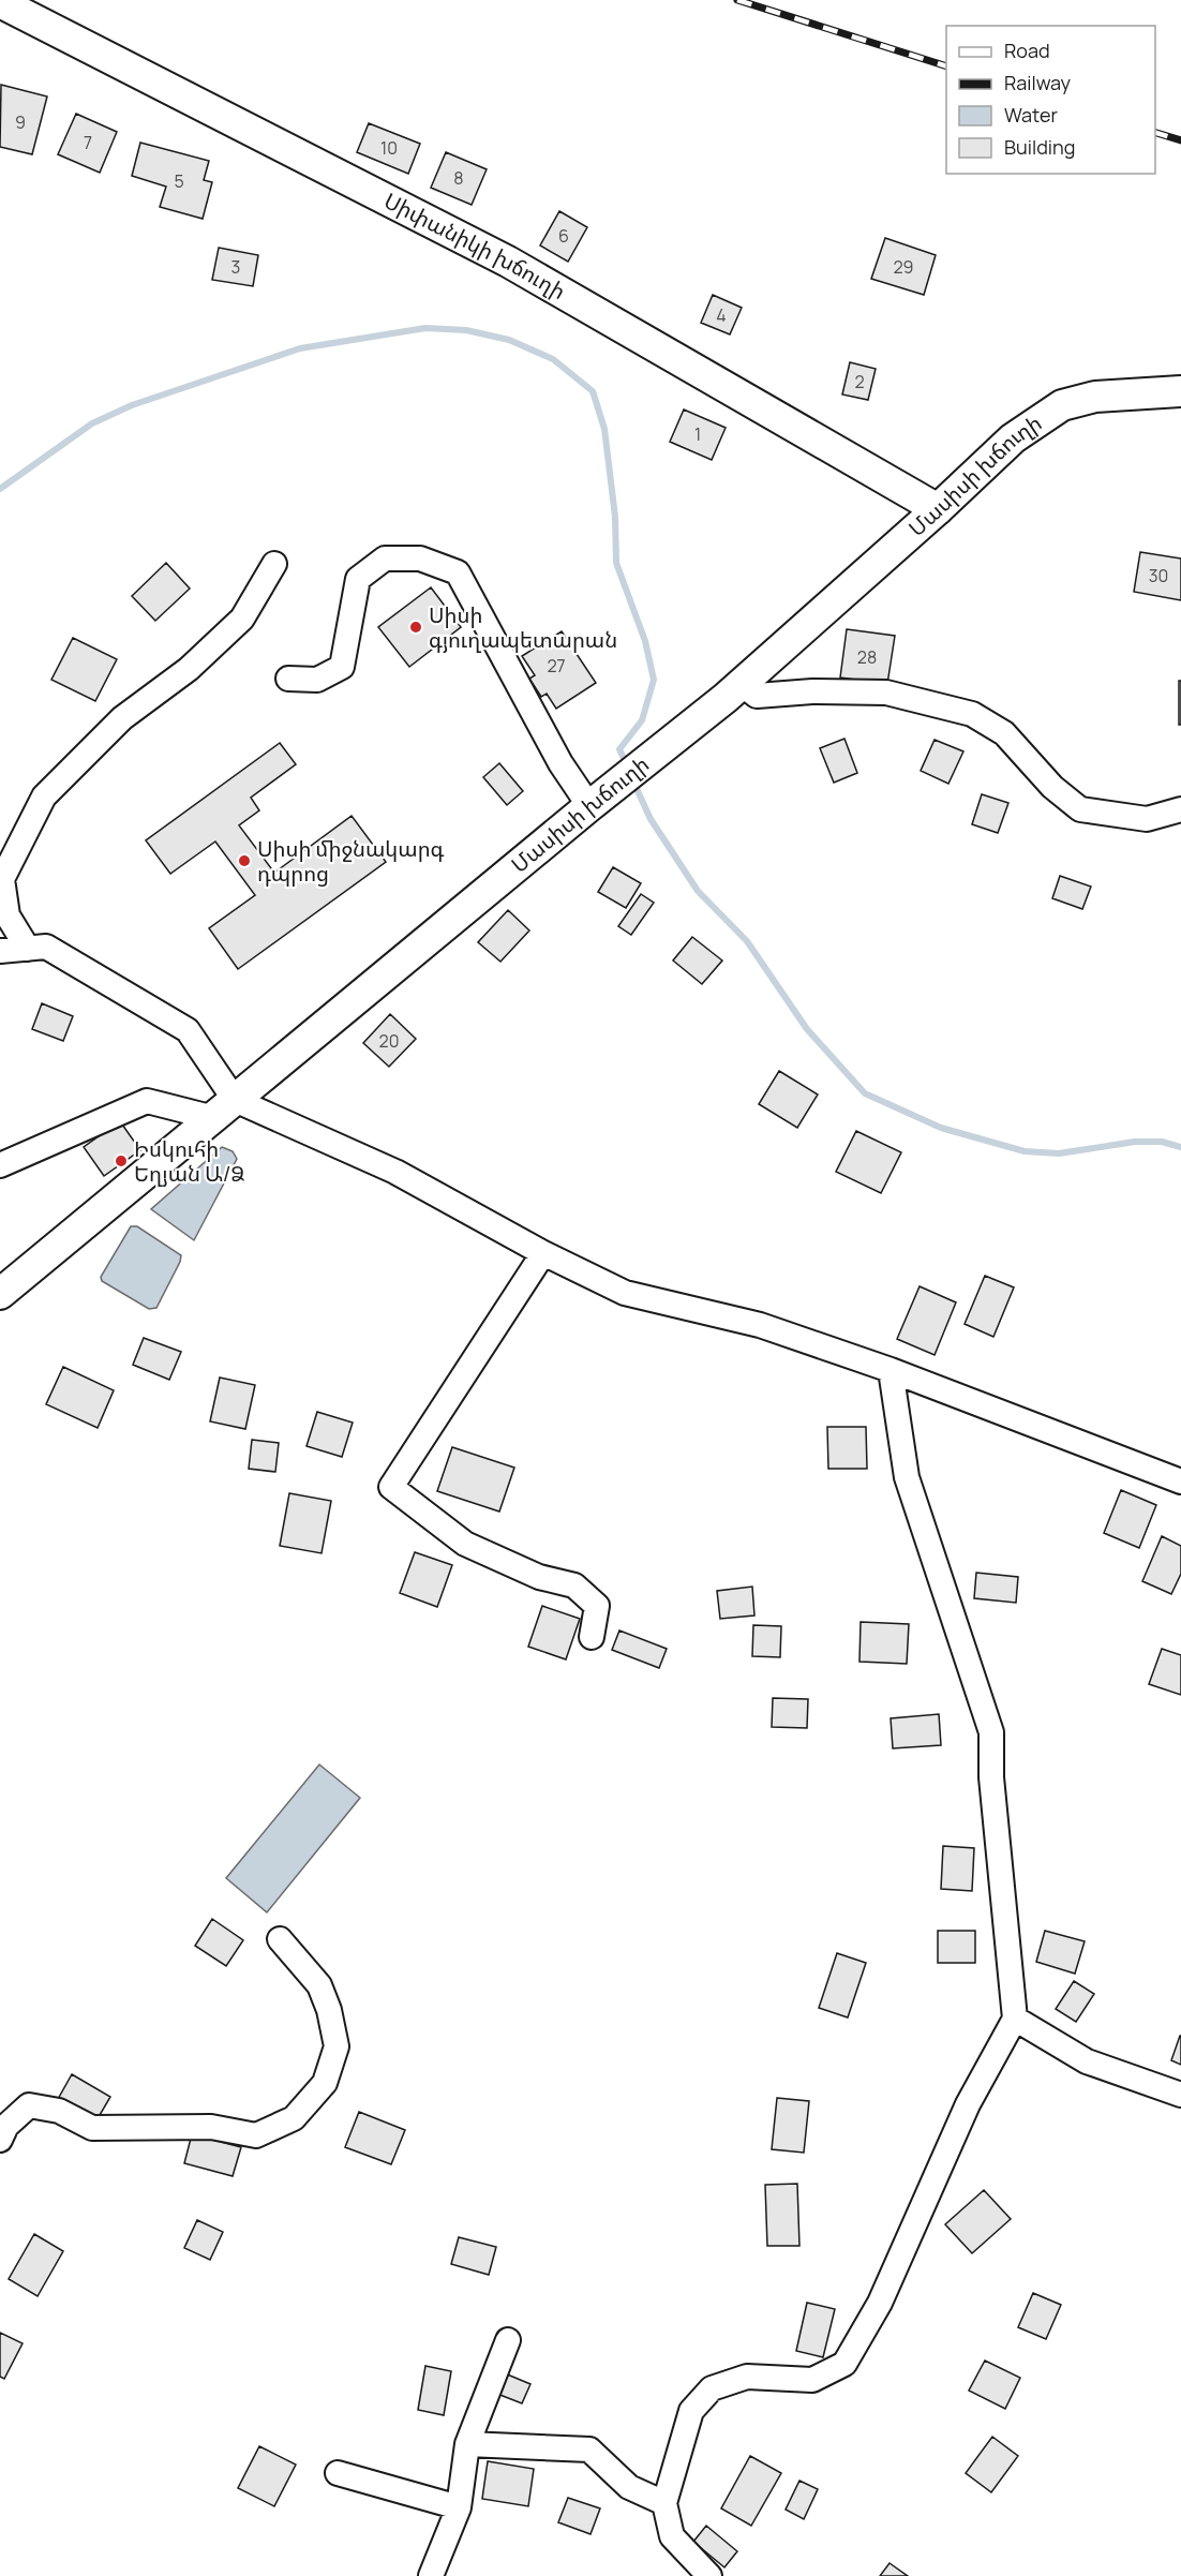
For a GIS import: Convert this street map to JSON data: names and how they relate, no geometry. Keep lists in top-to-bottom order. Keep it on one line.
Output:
{"streets":{"main road":["Սիփանիկի խճուղի","Մասիսի խճուղի"]},"crossings":[["Սիփանիկի խճուղի","Մասիսի խճուղի"]],"places":["Սիսի գյուղապետարան","Սիսի միջնակարգ դպրոց","Իսկուհի Եղյան Ա/Ձ"],"house_numbers":["9","7","10","8","5","6","3","29","4","2","1","30","28","27","20"],"legend":["Road","Railway","Water","Building"]}
